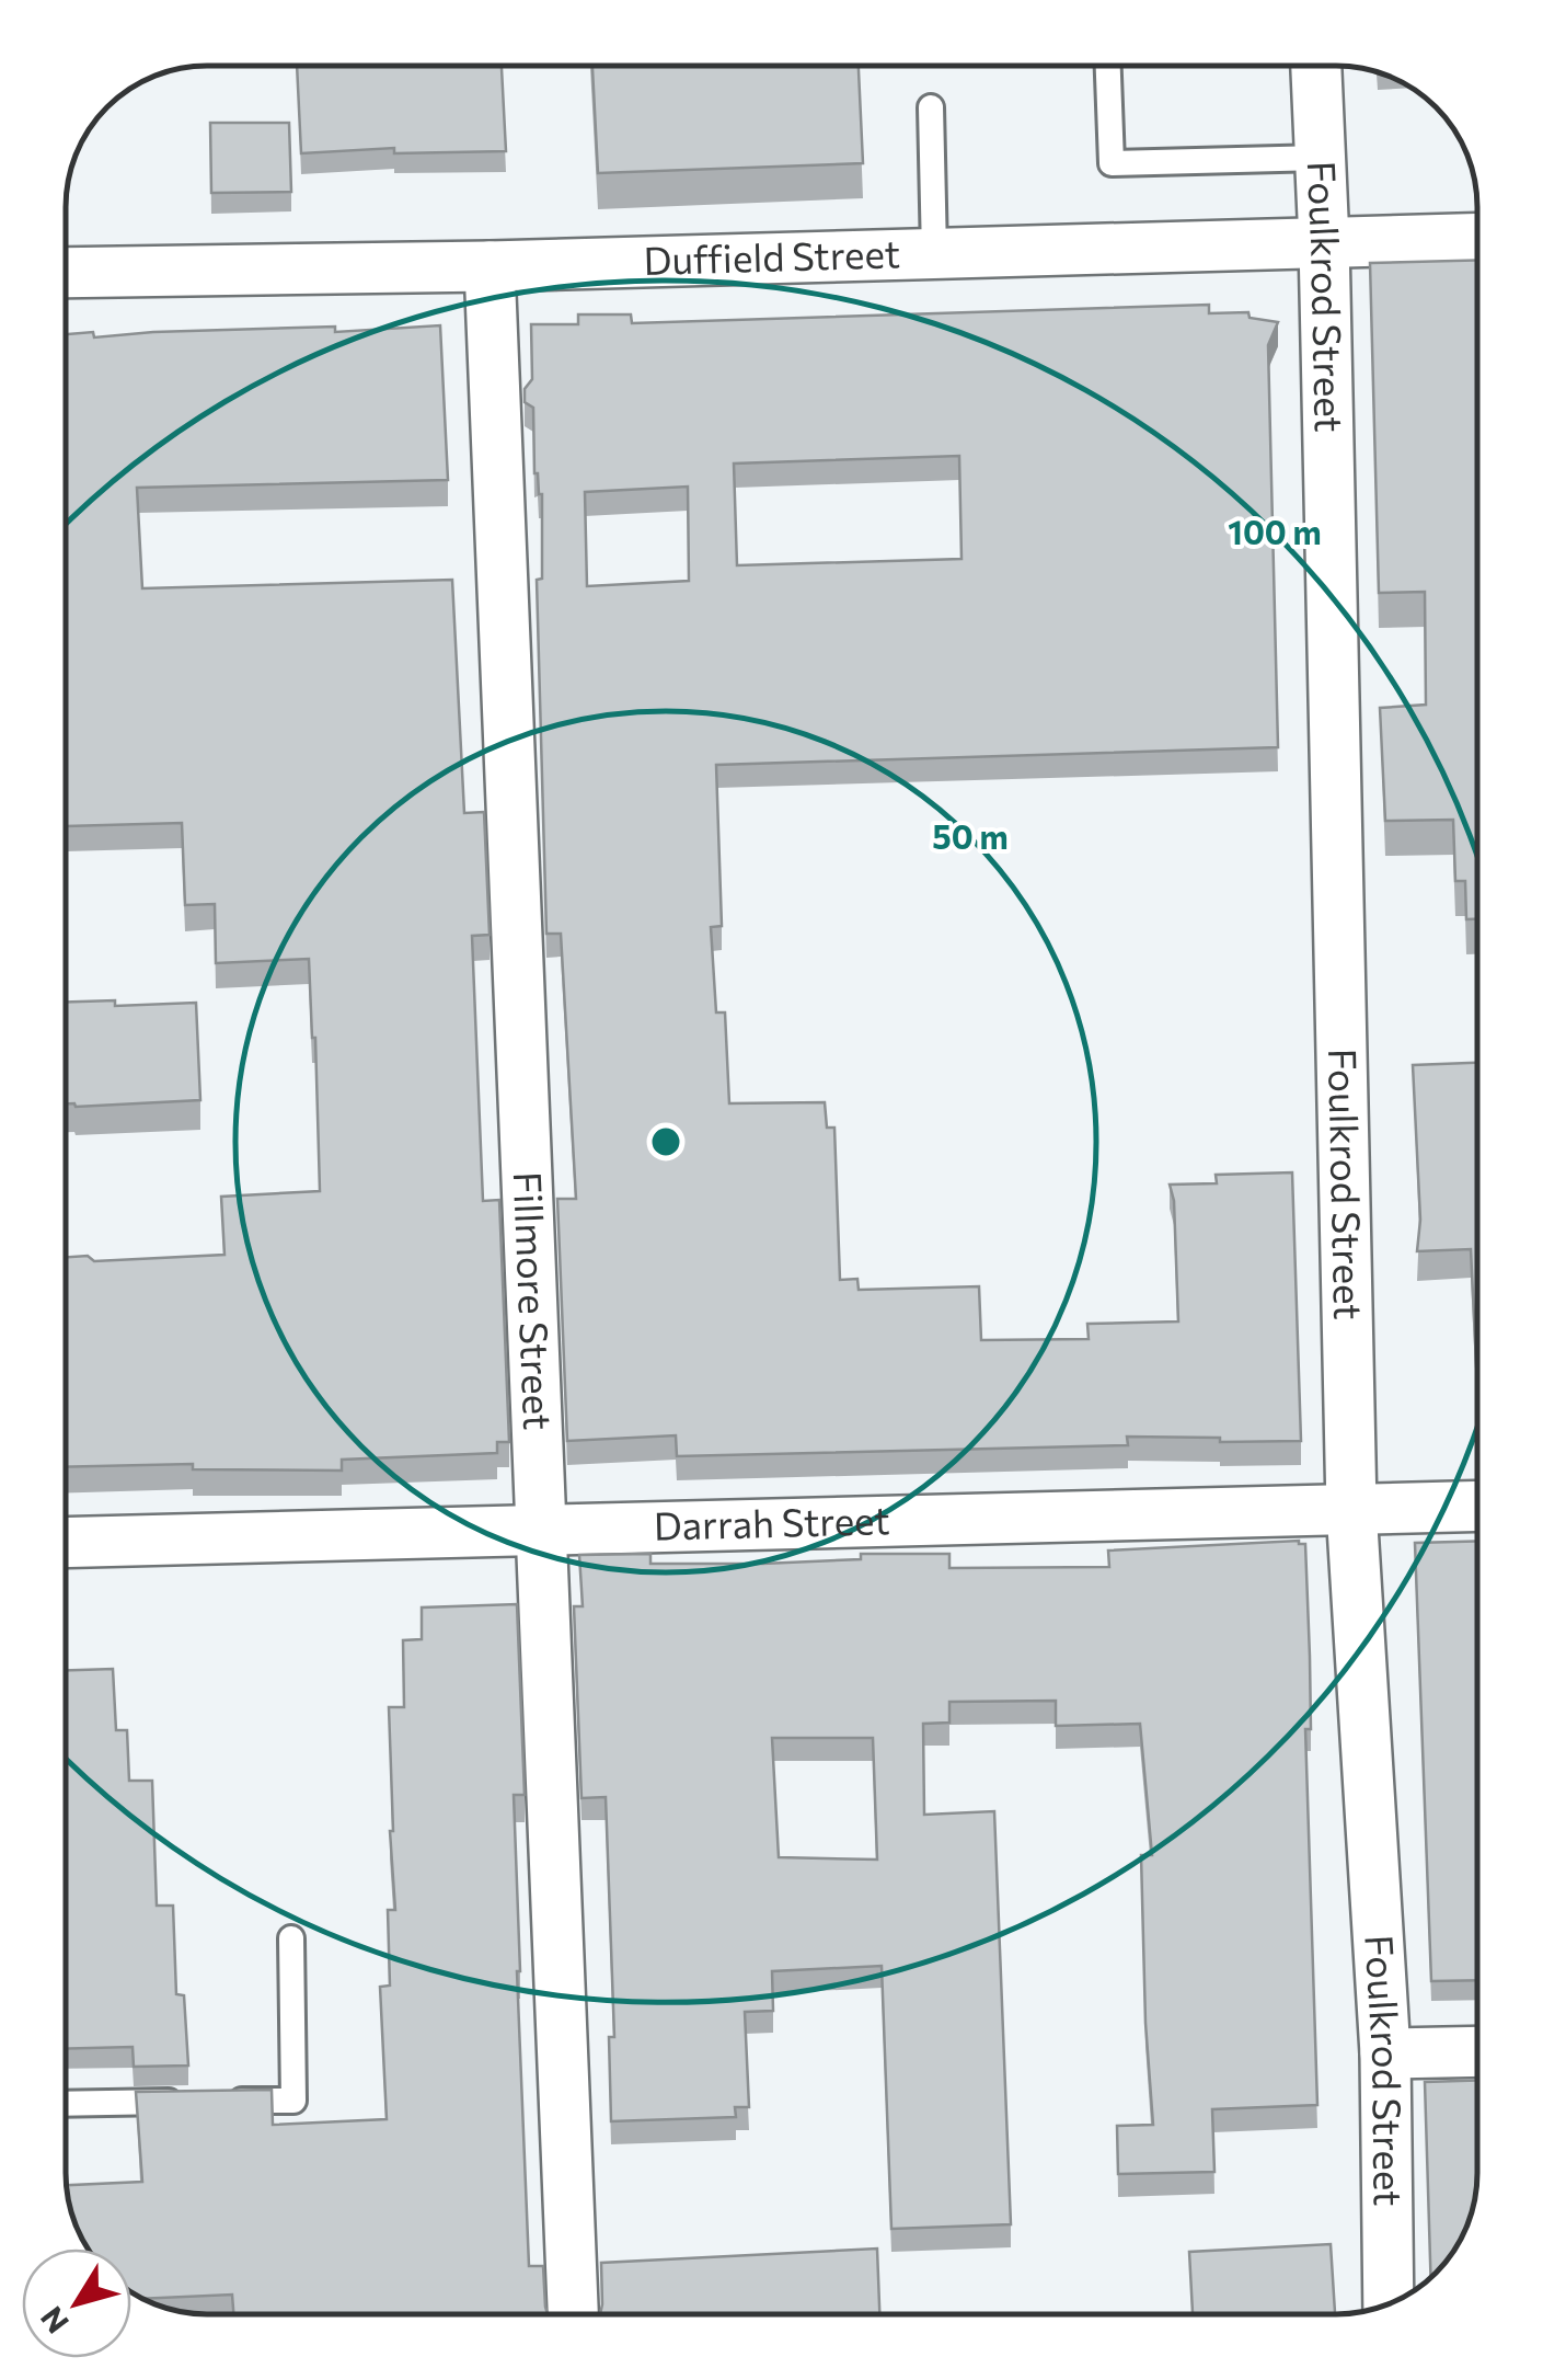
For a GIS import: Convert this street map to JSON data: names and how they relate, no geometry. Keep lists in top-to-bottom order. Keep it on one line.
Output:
{"streets":{"street":["Duffield Street","Foulkrod Street","Fillmore Street","Darrah Street"]},"crossings":[["Duffield Street","Foulkrod Street"],["Duffield Street","Fillmore Street"],["Foulkrod Street","Darrah Street"],["Fillmore Street","Darrah Street"]],"north":"bottom left","rings":["100 m","50 m"]}
